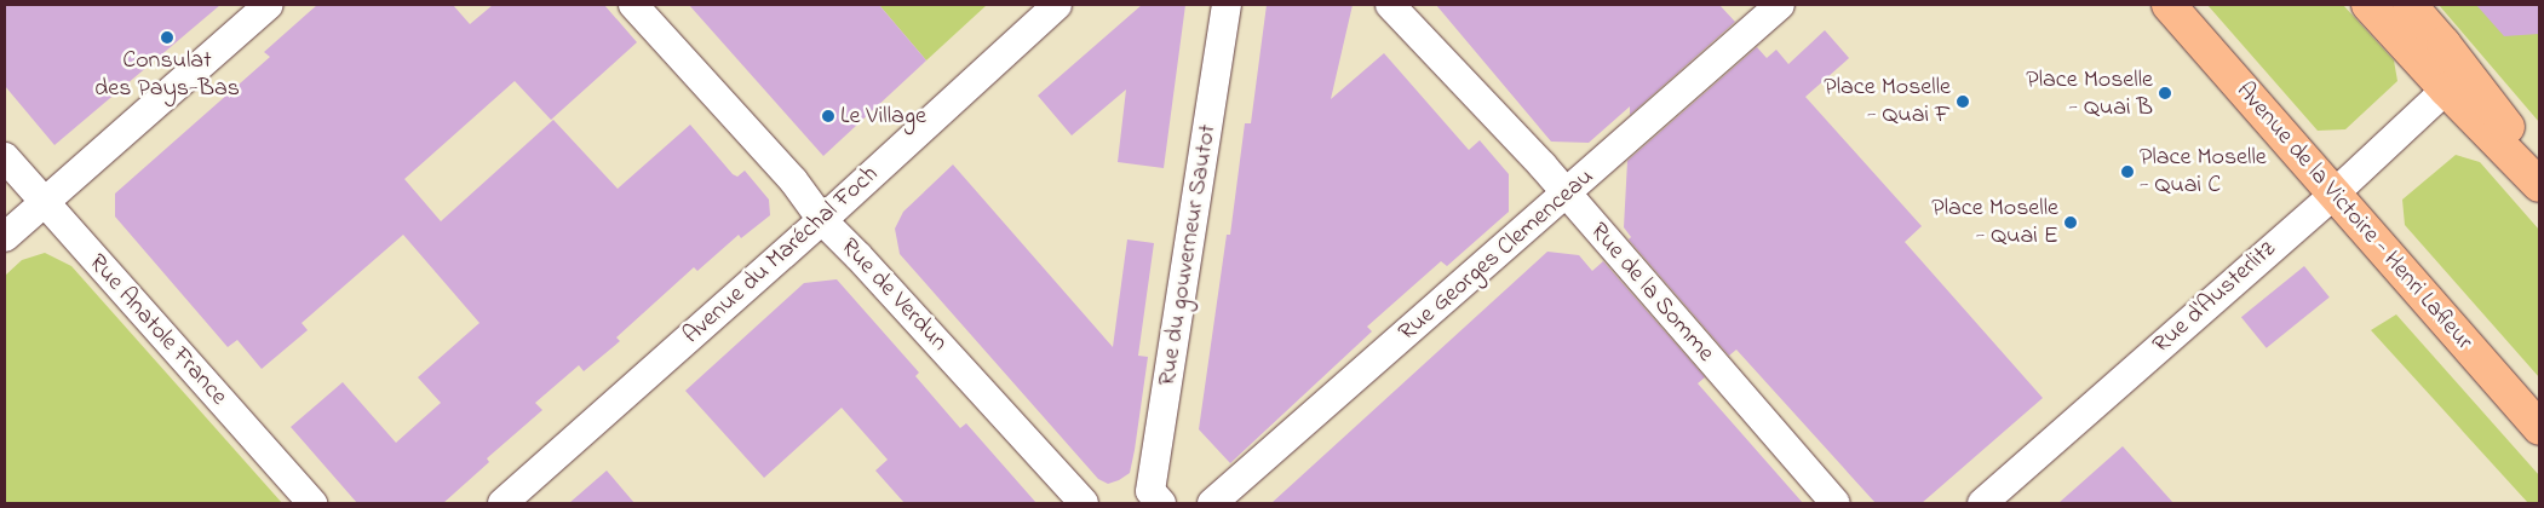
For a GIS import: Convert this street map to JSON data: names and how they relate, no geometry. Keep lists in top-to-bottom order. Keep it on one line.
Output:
{"streets":{"main road":["Avenue de la Victoire - Henri Lafleur"],"street":["Avenue du Maréchal Foch","Rue du gouverneur Sautot","Rue Georges Clemenceau","Rue de la Somme","Rue de Verdun","Rue d'Austerlitz","Rue Anatole France"]},"crossings":[["Avenue de la Victoire - Henri Lafleur","Rue d'Austerlitz"],["Avenue du Maréchal Foch","Rue de Verdun"],["Rue Georges Clemenceau","Rue de la Somme"]],"places":["Consulat des Pays-Bas","Place Moselle - Quai B","Place Moselle - Quai F","Le Village","Place Moselle - Quai C","Place Moselle - Quai E"]}
